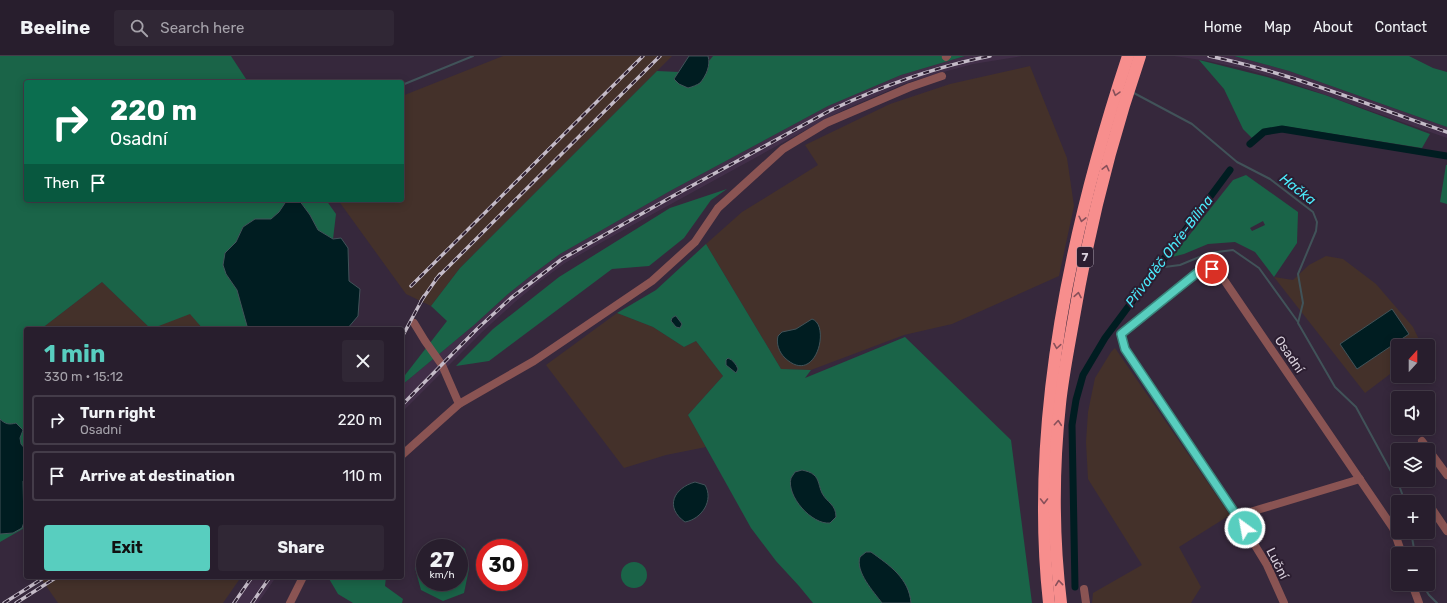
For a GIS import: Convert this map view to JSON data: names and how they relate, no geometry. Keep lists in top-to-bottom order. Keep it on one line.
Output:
{"streets":{"highway":["7"],"street":["Osadní","Luční"]},"crossings":[["Osadní","Luční"]],"water":["Hačka","Přivaděč Ohře-Bílina"],"north":"top","page":{"header":"Beeline","search":"Search here","nav":["Home","Map","About","Contact"],"turn":["220 m","Osadní"],"then":"Then","heading":["1 min","330 m · 15:12"],"map_buttons":["+","−"],"list":[{"name":"Turn right","note":"Osadní","value":"220 m"},{"name":"Arrive at destination","value":"110 m"}],"buttons":["Exit","Share"],"speed":"27 km/h","limit":"30"}}
